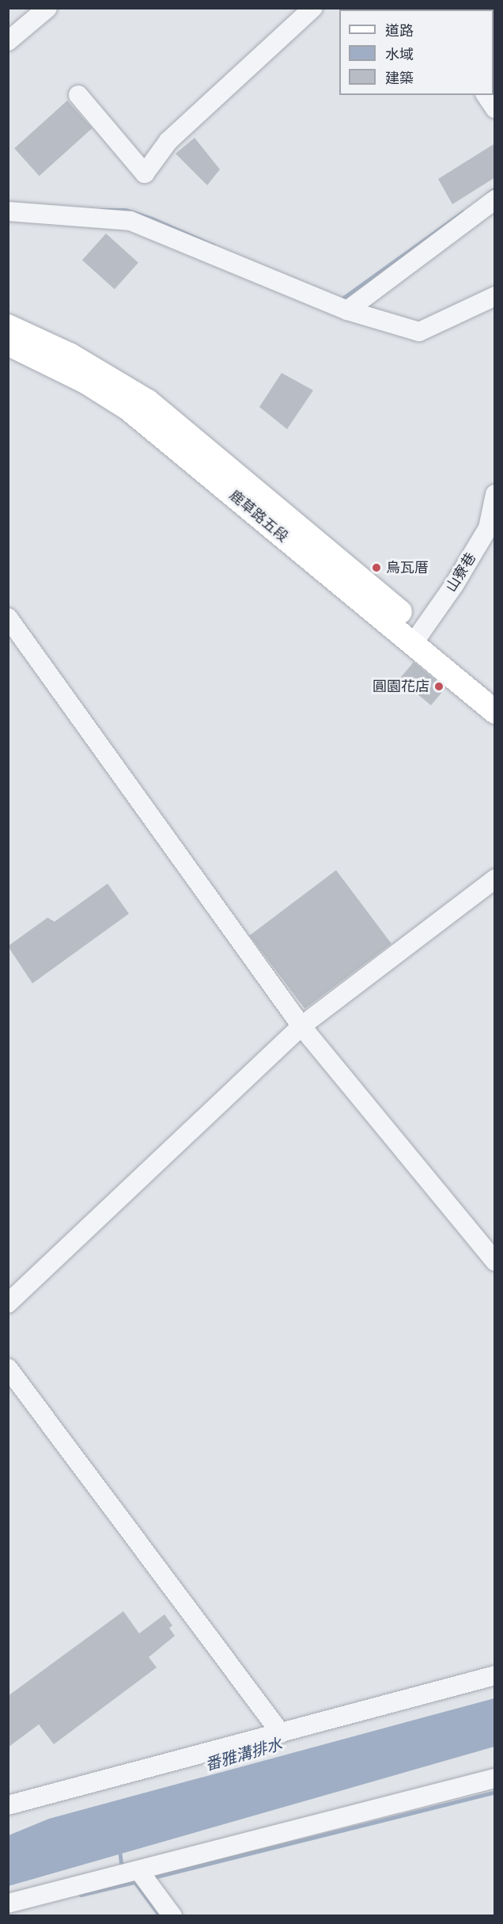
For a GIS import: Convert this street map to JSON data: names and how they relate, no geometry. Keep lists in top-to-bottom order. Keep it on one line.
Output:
{"streets":{"main road":["鹿草路五段"],"street":["山寮巷"]},"crossings":[["鹿草路五段","山寮巷"]],"water":["番雅溝排水"],"places":["烏瓦厝","圓園花店"],"legend":["道路","水域","建築"]}
